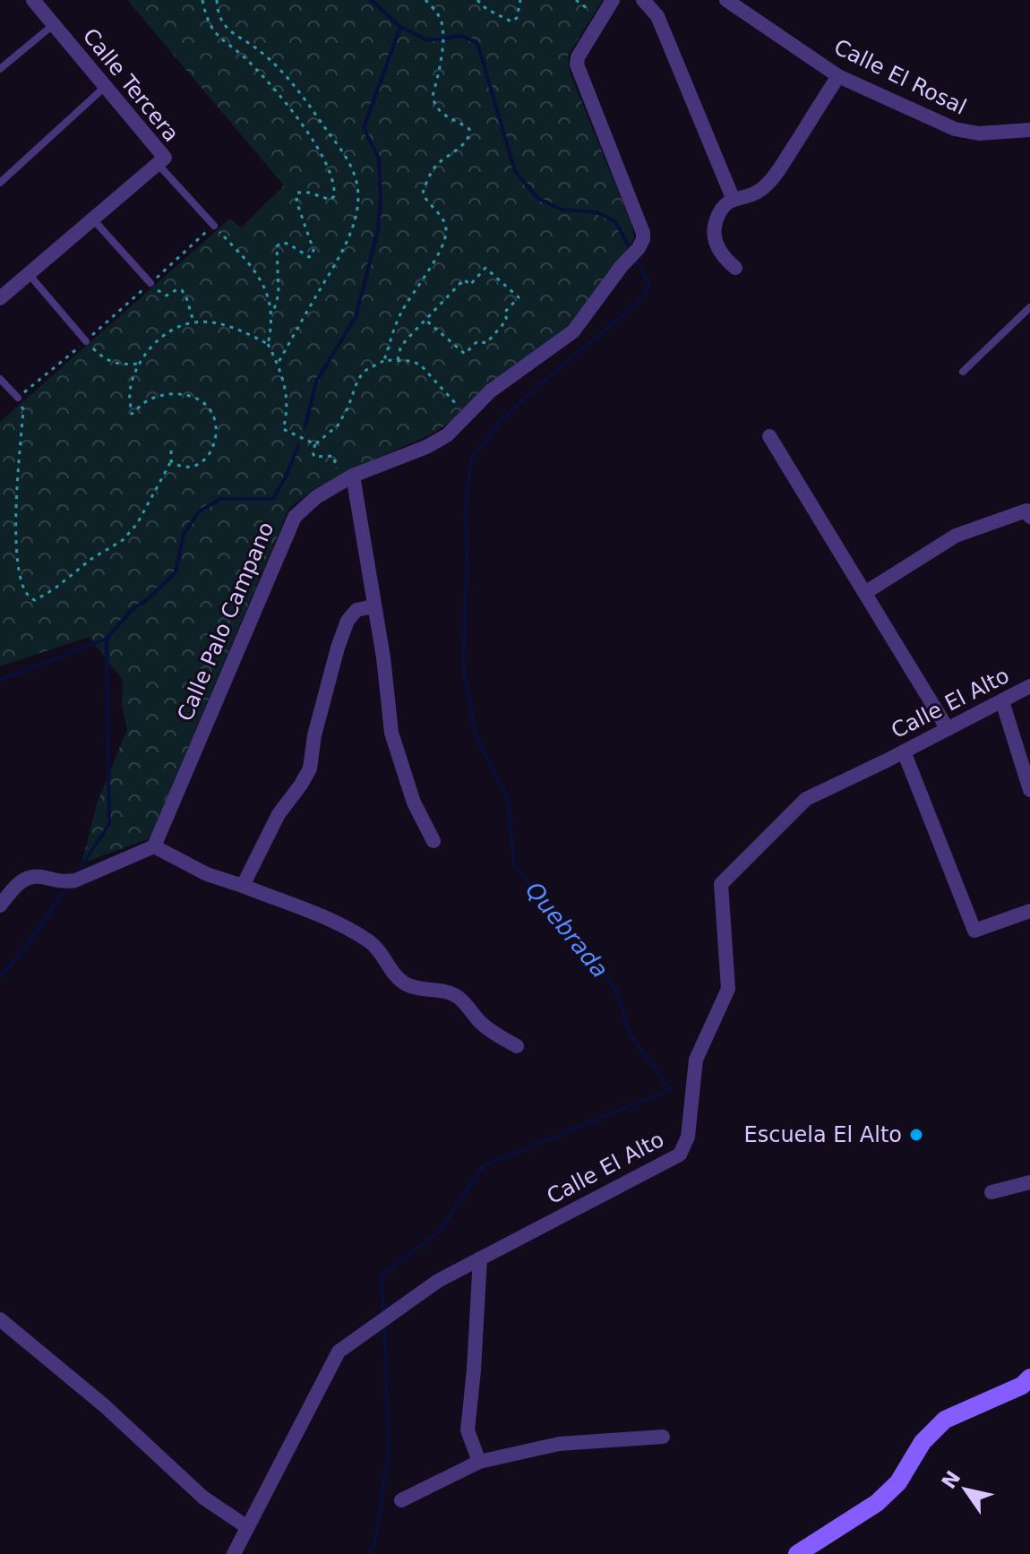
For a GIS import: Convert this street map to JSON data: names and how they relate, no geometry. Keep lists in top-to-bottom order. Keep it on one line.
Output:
{"streets":{"street":["Calle El Rosal","Calle Tercera","Calle Palo Campano","Calle El Alto"]},"water":["Quebrada"],"places":["Escuela El Alto"],"north":"top left"}
